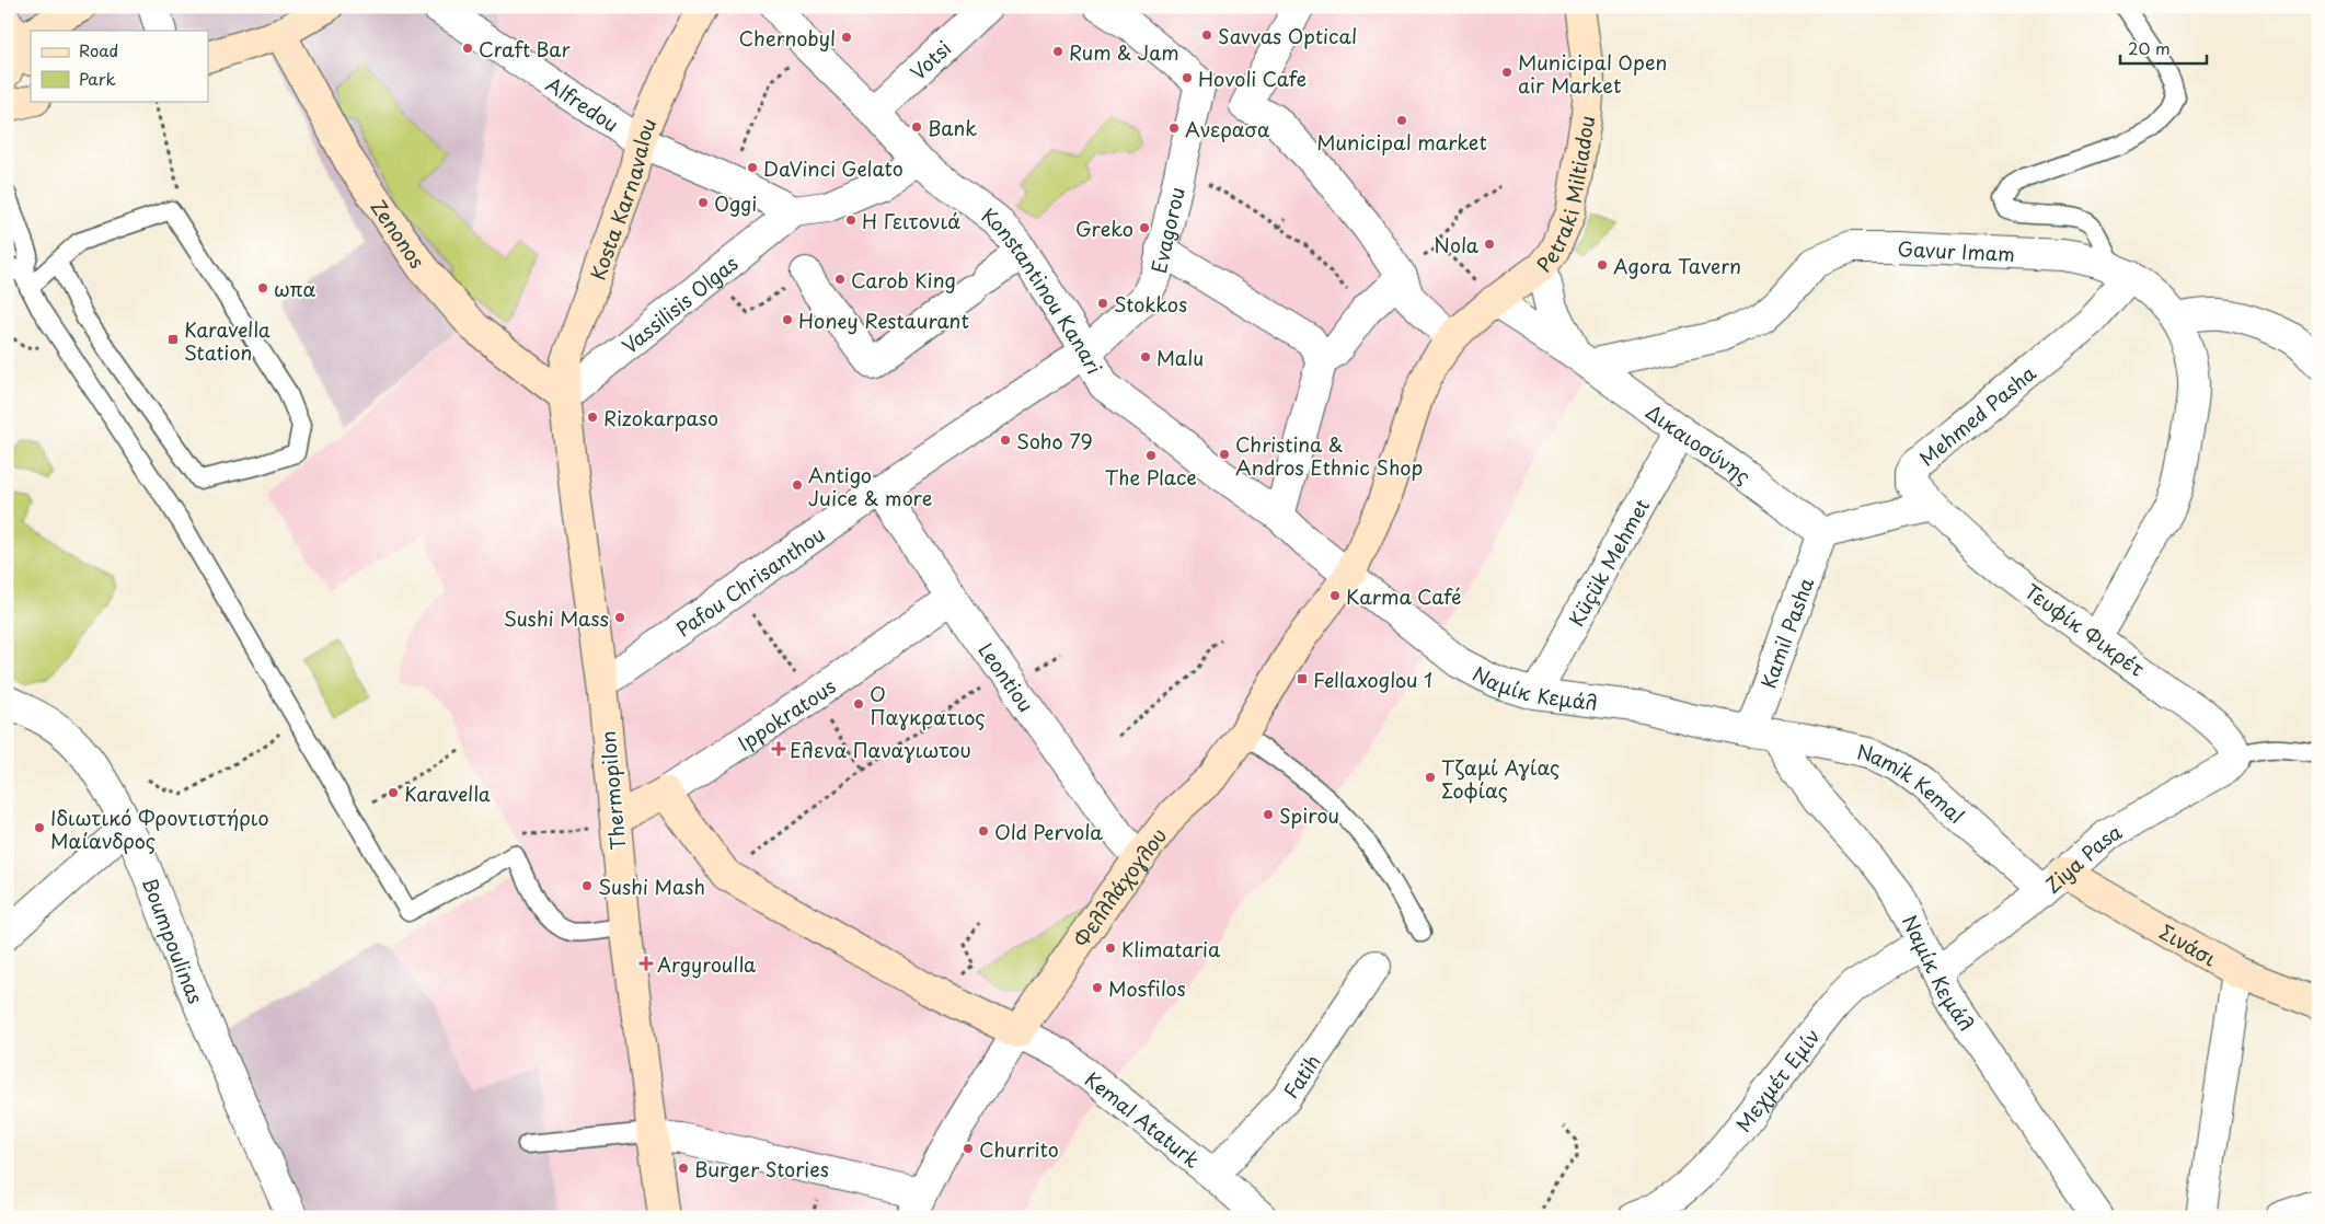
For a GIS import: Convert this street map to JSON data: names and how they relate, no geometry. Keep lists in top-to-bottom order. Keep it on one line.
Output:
{"streets":{"street":["Votsi","Alfredou","Petraki Miltiadou","Kosta Karnavalou","Evagorou","Zenonos","Gavur Imam","Konstantinou Kanari","Vassilisis Olgas","Mehmed Pasha","Δικαιοσύνης","Küçük Mehmet","Pafou Chrisanthou","Τευφίκ Φικρέτ","Kamil Pasha","Leontiou","Ναμίκ Κεμάλ","Ippokratous","Namik Kemal","Thermopilon","Ziya Pasa","Φελλλάχογλου","Boumpoulinas","Σινάσι","Fatih","Μεχμέτ Εμίν","Kemal Ataturk"]},"crossings":[["Votsi","Konstantinou Kanari"],["Alfredou","Kosta Karnavalou"],["Alfredou","Vassilisis Olgas"],["Petraki Miltiadou","Konstantinou Kanari"],["Petraki Miltiadou","Δικαιοσύνης"],["Petraki Miltiadou","Ναμίκ Κεμάλ"],["Petraki Miltiadou","Φελλλάχογλου"],["Kosta Karnavalou","Zenonos"],["Kosta Karnavalou","Vassilisis Olgas"],["Kosta Karnavalou","Thermopilon"],["Evagorou","Konstantinou Kanari"],["Evagorou","Pafou Chrisanthou"],["Zenonos","Vassilisis Olgas"],["Zenonos","Thermopilon"],["Gavur Imam","Mehmed Pasha"],["Gavur Imam","Δικαιοσύνης"],["Gavur Imam","Τευφίκ Φικρέτ"],["Konstantinou Kanari","Pafou Chrisanthou"],["Konstantinou Kanari","Ναμίκ Κεμάλ"],["Konstantinou Kanari","Φελλλάχογλου"],["Vassilisis Olgas","Thermopilon"],["Mehmed Pasha","Τευφίκ Φικρέτ"],["Δικαιοσύνης","Küçük Mehmet"],["Δικαιοσύνης","Kamil Pasha"],["Küçük Mehmet","Ναμίκ Κεμάλ"],["Pafou Chrisanthou","Leontiou"],["Pafou Chrisanthou","Thermopilon"],["Τευφίκ Φικρέτ","Ziya Pasa"],["Kamil Pasha","Ναμίκ Κεμάλ"],["Kamil Pasha","Namik Kemal"],["Leontiou","Ippokratous"],["Leontiou","Φελλλάχογλου"],["Ναμίκ Κεμάλ","Namik Kemal"],["Ναμίκ Κεμάλ","Ziya Pasa"],["Ναμίκ Κεμάλ","Φελλλάχογλου"],["Ναμίκ Κεμάλ","Μεχμέτ Εμίν"],["Ippokratous","Thermopilon"],["Namik Kemal","Ziya Pasa"],["Namik Kemal","Σινάσι"],["Ziya Pasa","Σινάσι"],["Φελλλάχογλου","Kemal Ataturk"],["Fatih","Kemal Ataturk"]],"places":{"other":["Savvas Optical","Chernobyl","Craft Bar","Rum & Jam","Municipal Open air Market","Hovoli Cafe","Municipal market","Bank","Ανερασα","DaVinci Gelato","Oggi","Η Γειτονιά","Greko","Nola","Agora Tavern","Carob King","ωπα","Stokkos","Honey Restaurant","Malu","Rizokarpaso","Soho 79","Christina & Andros Ethnic Shop","The Place","Antigo Juice & more","Karma Café","Sushi Mass","Ο Παγκρατιος","Τζαμί Αγίας Σοφίας","Karavella","Spirou","Ιδιωτικό Φροντιστήριο Μαίανδρος","Old Pervola","Sushi Mash","Klimataria","Mosfilos","Churrito","Burger Stories"],"transit":["Karavella Station","Fellaxoglou 1"],"health":["Ελενα Παναγιωτου","Argyroulla"]},"legend":["Road","Park"],"scale_bar":"20 m"}
